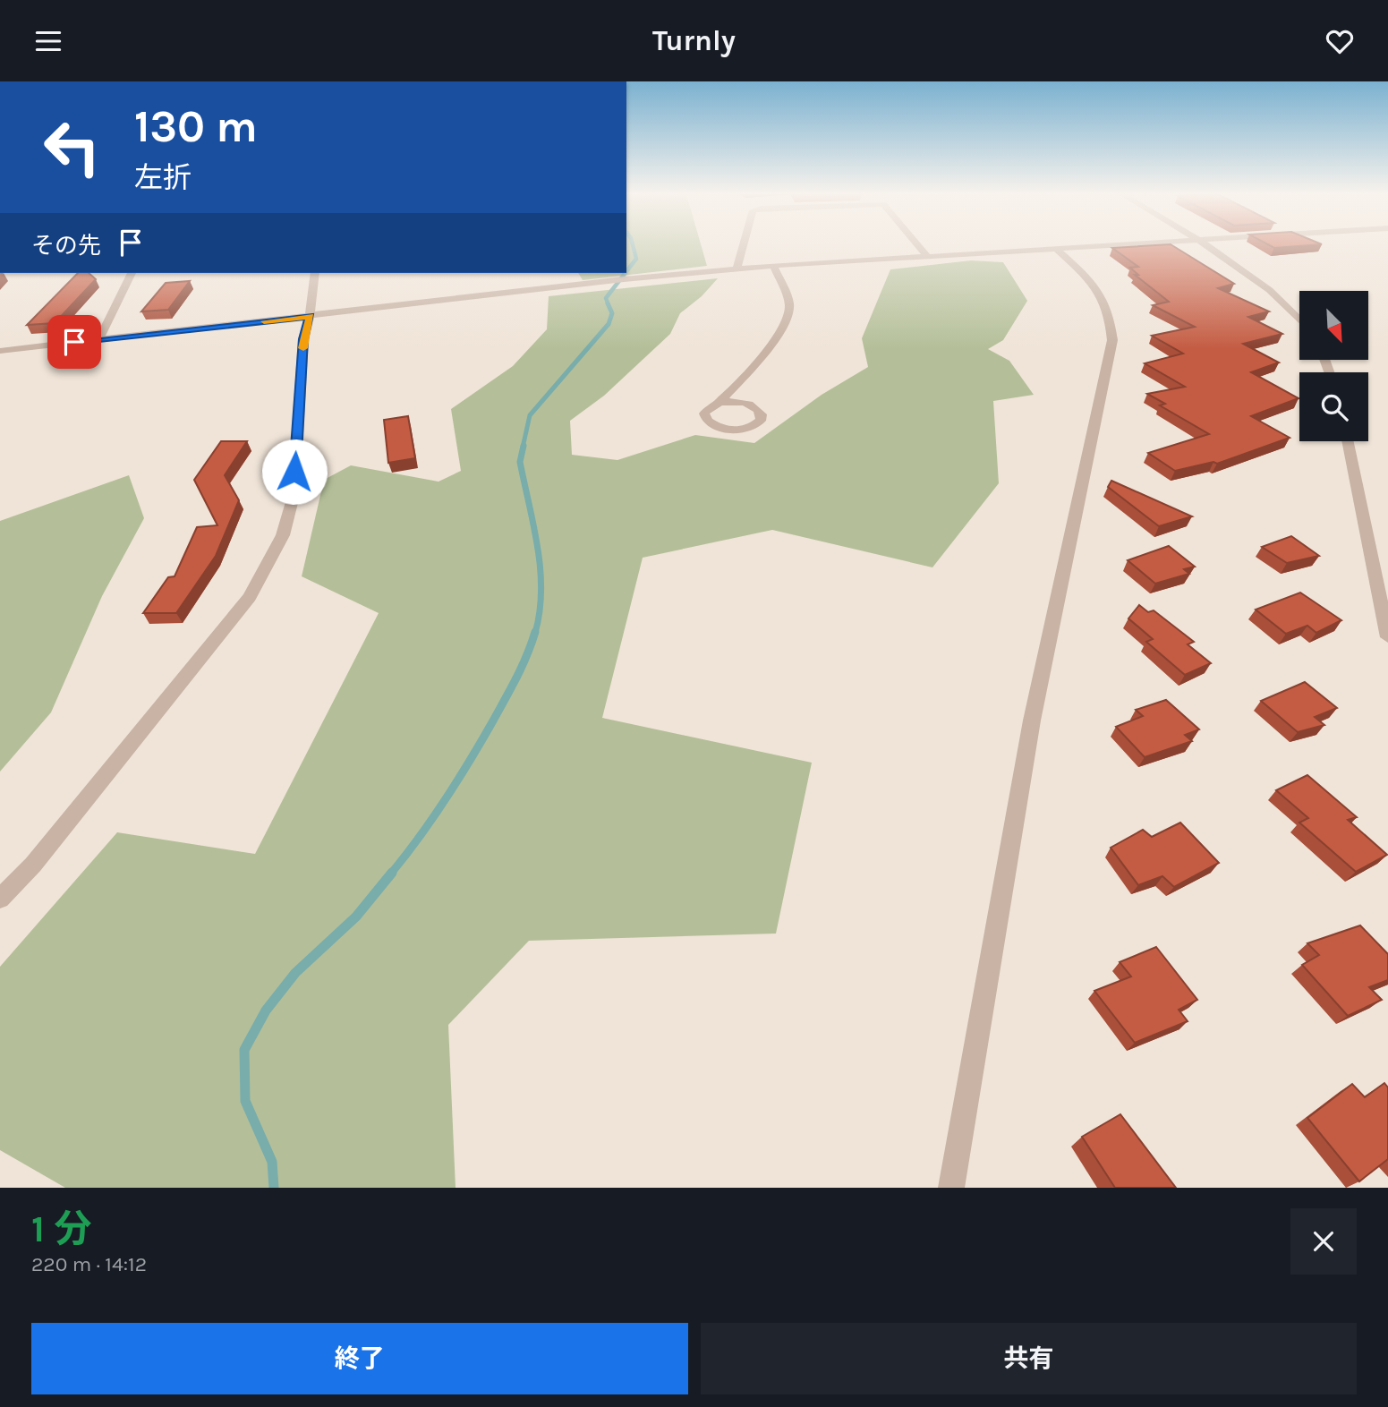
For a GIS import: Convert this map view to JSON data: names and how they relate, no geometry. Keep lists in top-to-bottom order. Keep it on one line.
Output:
{"north":"bottom right","page":{"header":"Turnly","turn":["130 m","左折"],"then":"その先","heading":["1 分","220 m · 14:12"],"buttons":["終了","共有"]}}
